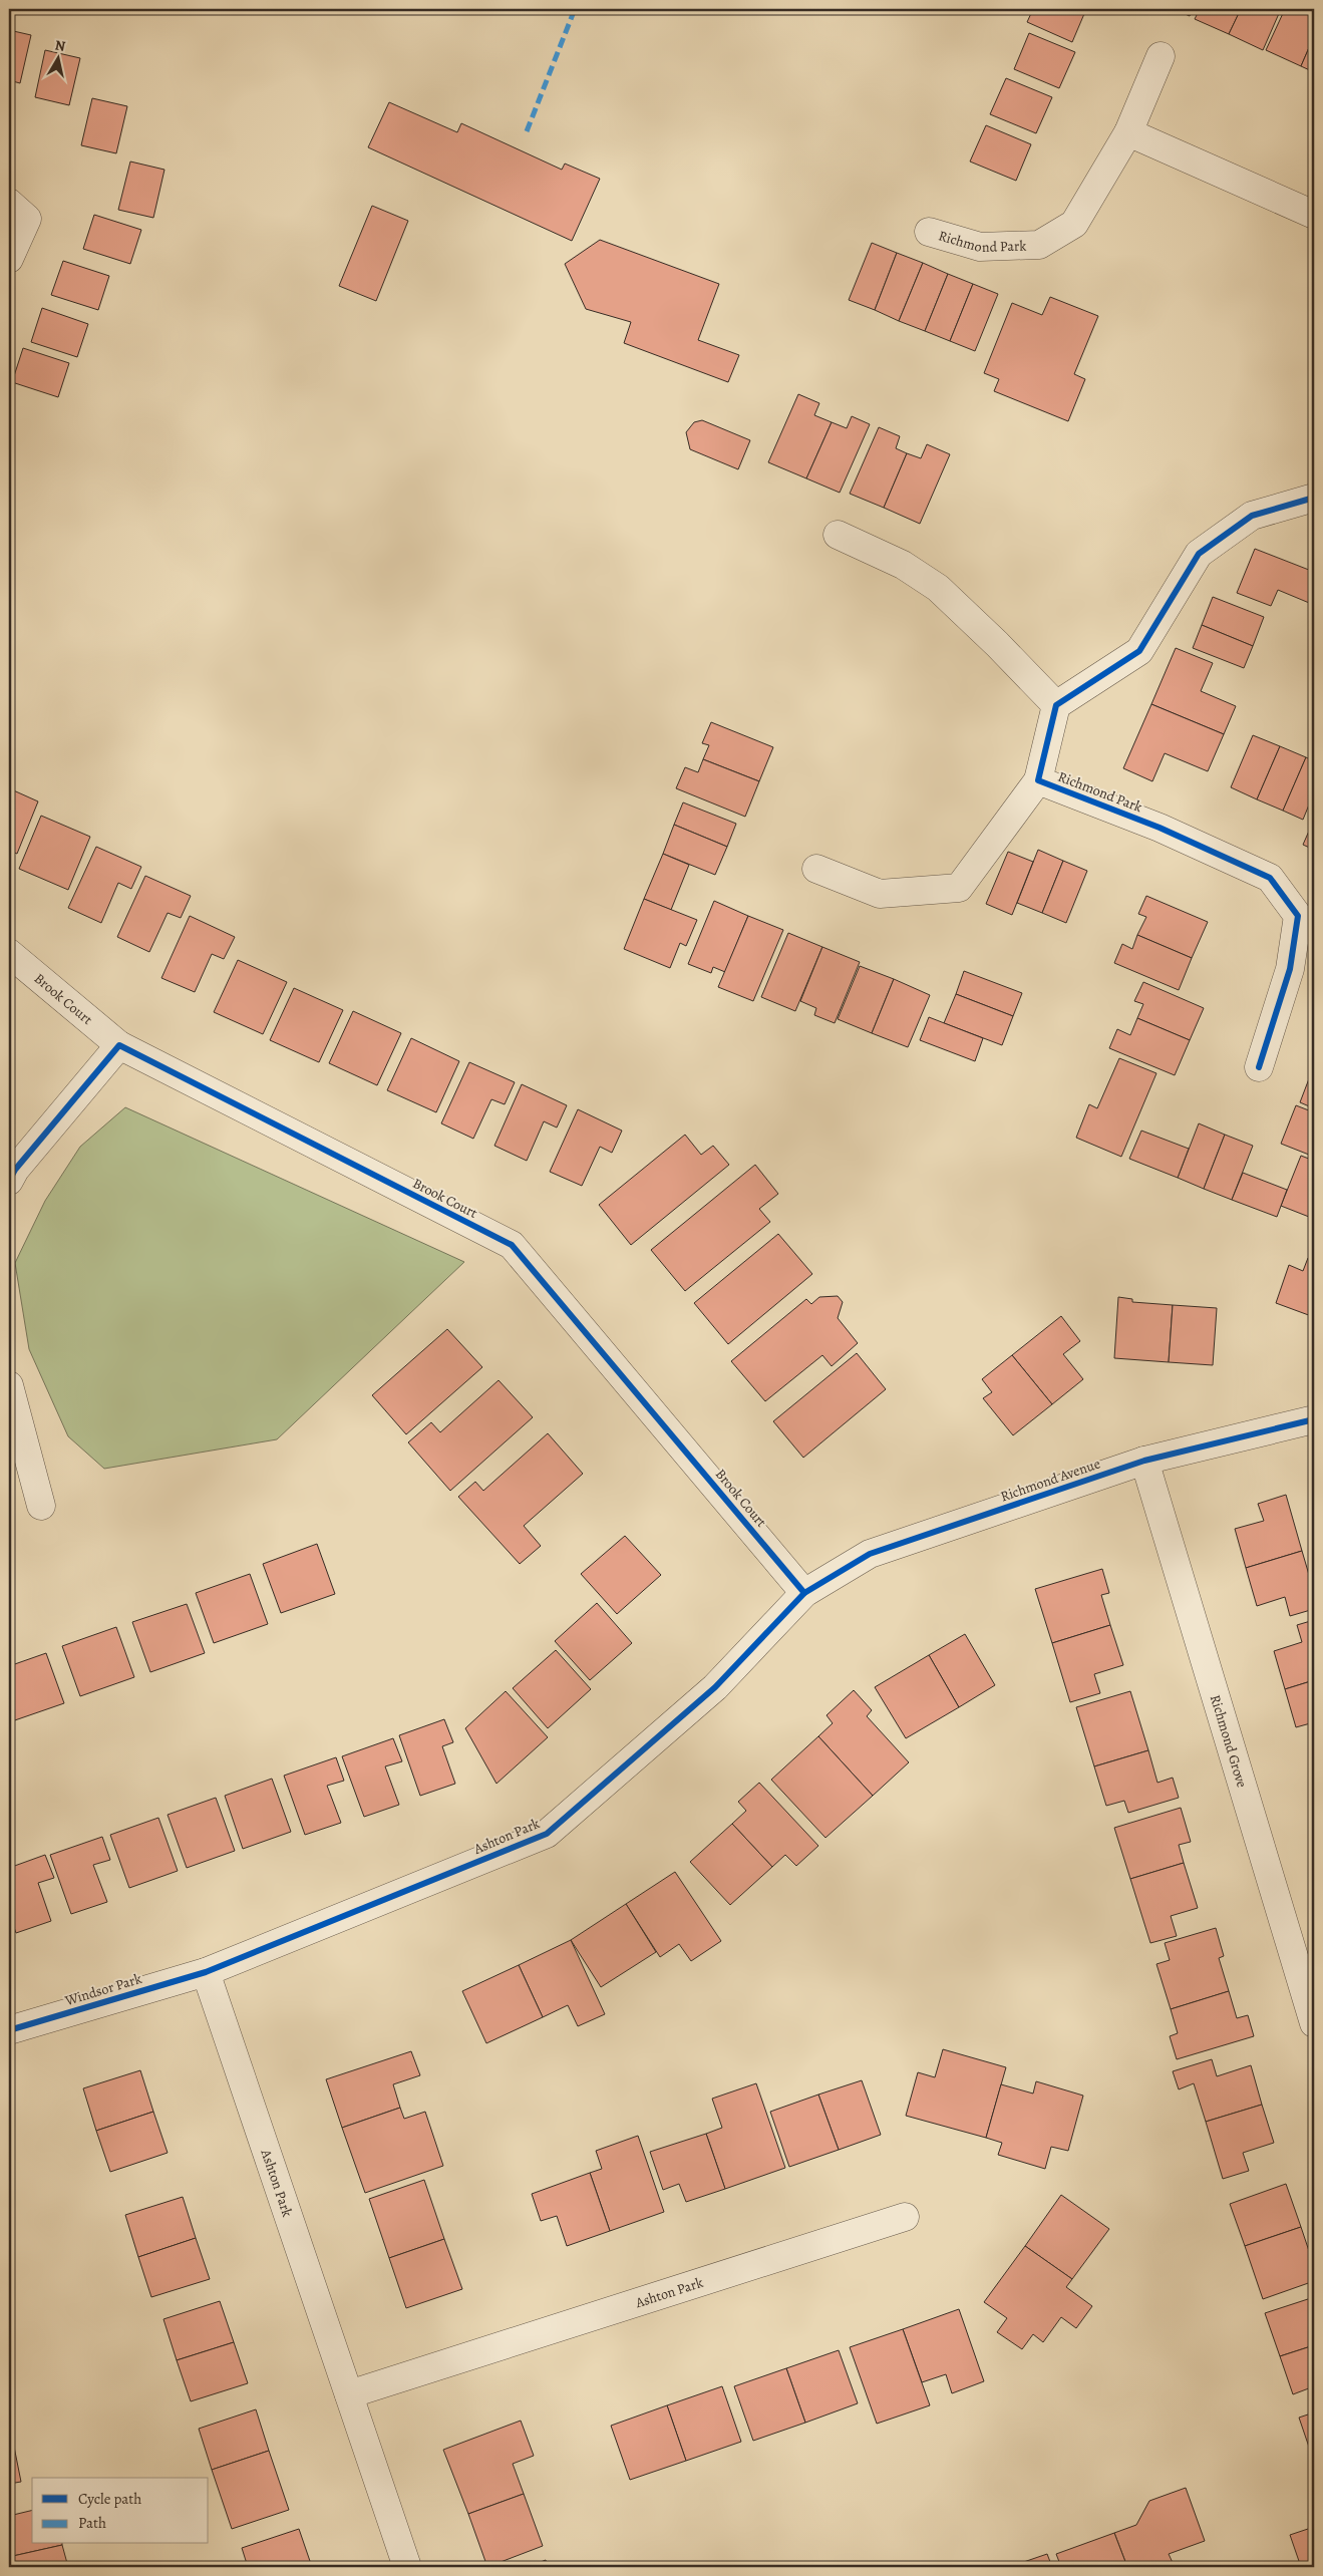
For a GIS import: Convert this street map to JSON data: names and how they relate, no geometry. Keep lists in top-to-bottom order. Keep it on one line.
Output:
{"streets":{"street":["Richmond Park","Brook Court","Richmond Avenue","Richmond Grove","Ashton Park","Windsor Park"]},"crossings":[["Brook Court","Richmond Avenue"],["Brook Court","Ashton Park"],["Richmond Avenue","Richmond Grove"],["Richmond Avenue","Ashton Park"],["Ashton Park","Windsor Park"]],"legend":["Cycle path","Path"],"north":"top"}
